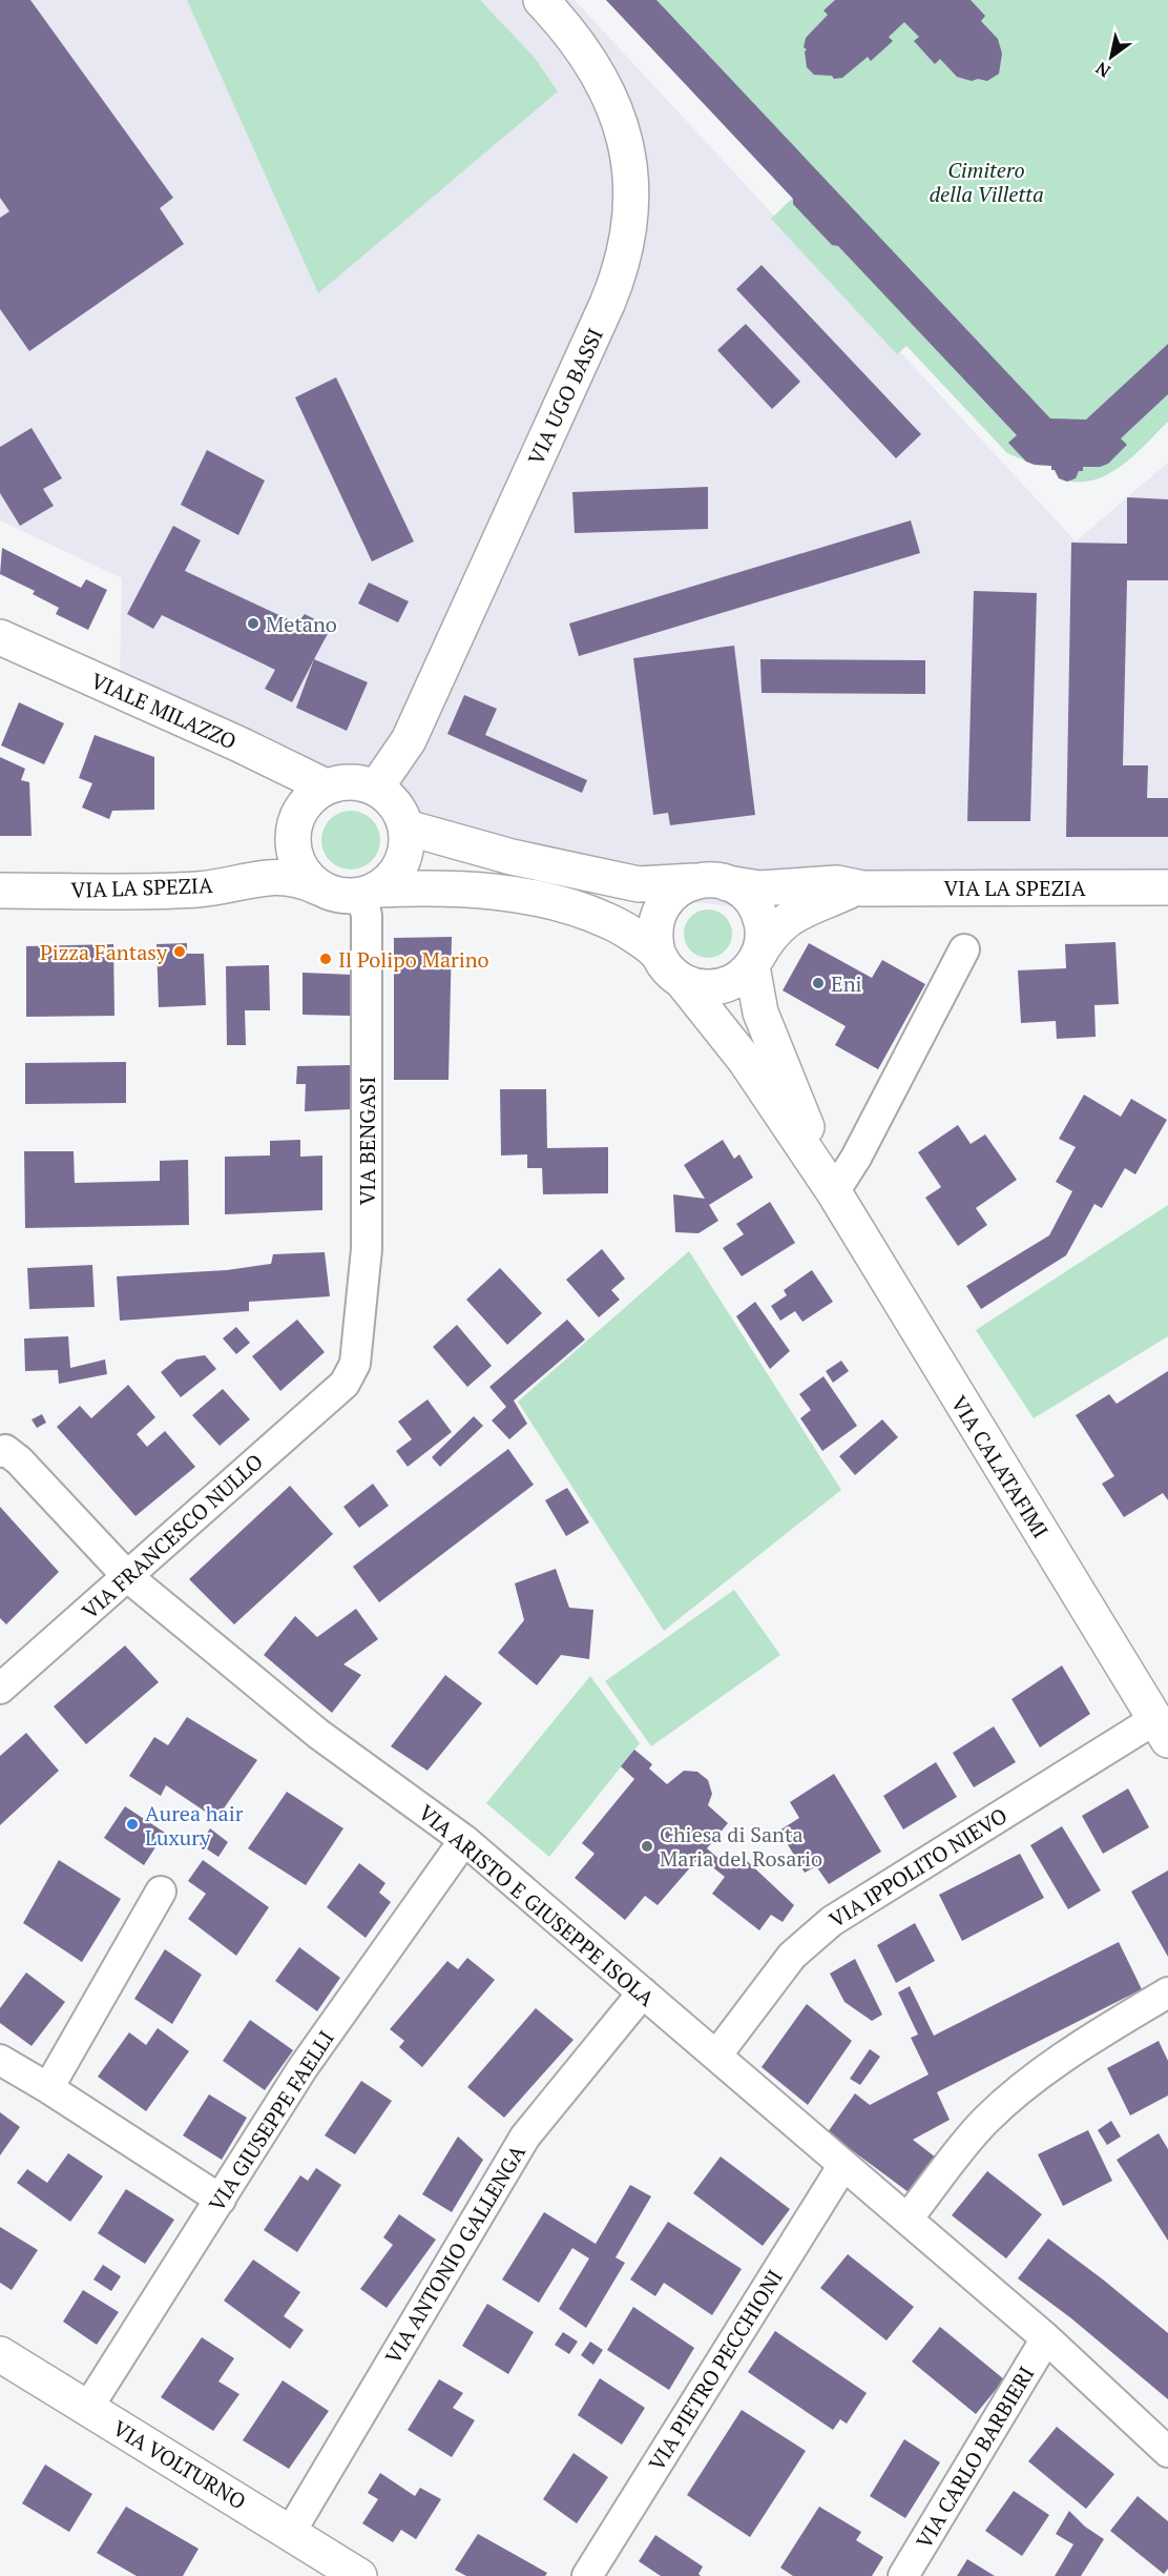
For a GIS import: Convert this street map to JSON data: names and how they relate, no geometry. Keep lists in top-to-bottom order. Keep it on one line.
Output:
{"streets":{"main road":["VIA UGO BASSI","VIALE MILAZZO","VIA LA SPEZIA","VIA CALATAFIMI","VIA VOLTURNO"],"street":["VIA BENGASI","VIA FRANCESCO NULLO","VIA IPPOLITO NIEVO","VIA ARISTO E GIUSEPPE ISOLA","VIA GIUSEPPE FAELLI","VIA ANTONIO GALLENGA","VIA PIETRO PECCHIONI","VIA CARLO BARBIERI"]},"crossings":[["VIA UGO BASSI","VIALE MILAZZO"],["VIA UGO BASSI","VIA LA SPEZIA"],["VIA UGO BASSI","VIA BENGASI"],["VIALE MILAZZO","VIA LA SPEZIA"],["VIALE MILAZZO","VIA BENGASI"],["VIA LA SPEZIA","VIA BENGASI"],["VIA LA SPEZIA","VIA CALATAFIMI"],["VIA BENGASI","VIA FRANCESCO NULLO"],["VIA CALATAFIMI","VIA IPPOLITO NIEVO"],["VIA FRANCESCO NULLO","VIA ARISTO E GIUSEPPE ISOLA"],["VIA IPPOLITO NIEVO","VIA ARISTO E GIUSEPPE ISOLA"],["VIA ARISTO E GIUSEPPE ISOLA","VIA GIUSEPPE FAELLI"],["VIA ARISTO E GIUSEPPE ISOLA","VIA ANTONIO GALLENGA"],["VIA ARISTO E GIUSEPPE ISOLA","VIA PIETRO PECCHIONI"],["VIA ARISTO E GIUSEPPE ISOLA","VIA CARLO BARBIERI"],["VIA GIUSEPPE FAELLI","VIA VOLTURNO"],["VIA ANTONIO GALLENGA","VIA VOLTURNO"]],"parks":["Cimitero della Villetta"],"places":["Metano","Pizza Fantasy","Il Polipo Marino","Eni","Aurea hair Luxury","Chiesa di Santa Maria del Rosario"],"north":"bottom left"}
